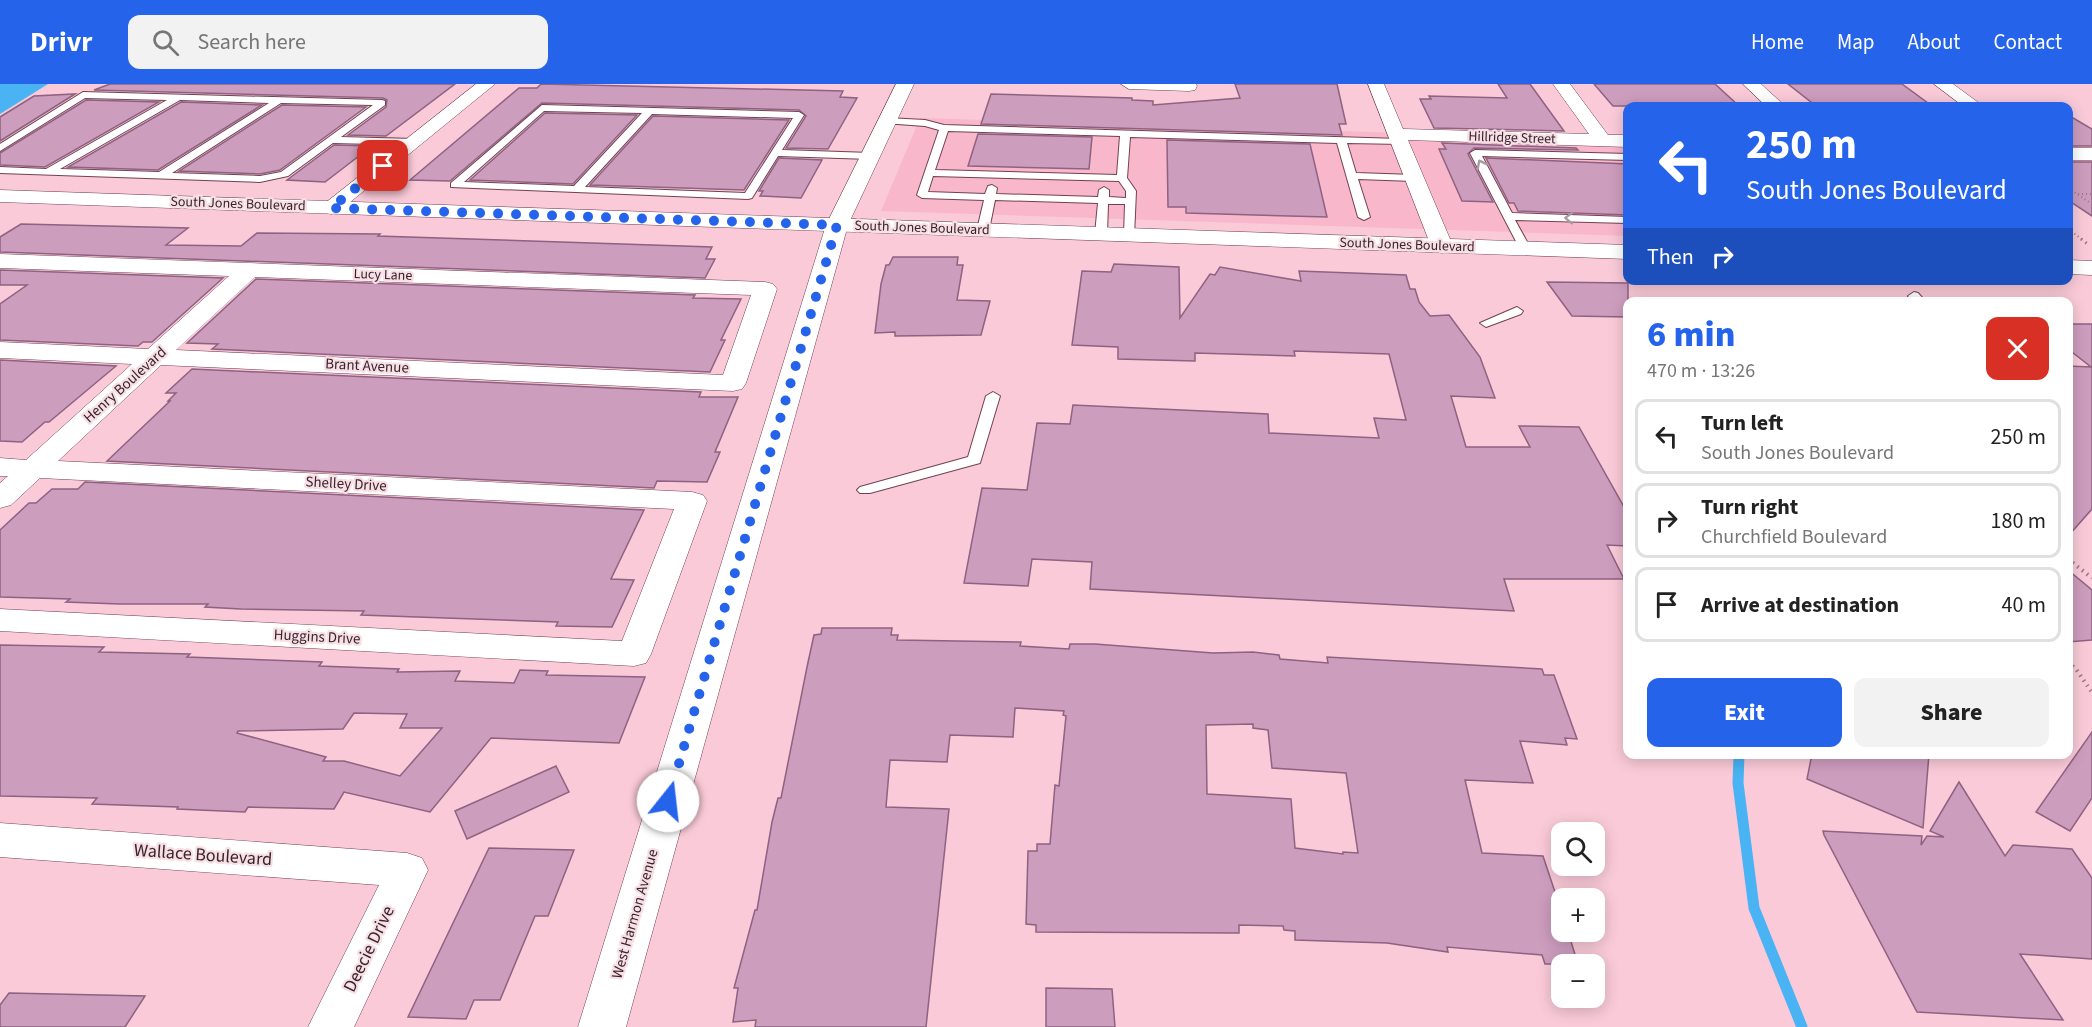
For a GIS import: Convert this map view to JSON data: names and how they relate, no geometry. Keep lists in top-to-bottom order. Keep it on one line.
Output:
{"streets":{"main road":["South Jones Boulevard","West Harmon Avenue"],"street":["Hillridge Street","Lucy Lane","Brant Avenue","Henry Boulevard","Shelley Drive","Huggins Drive","Wallace Boulevard","Deecie Drive"]},"crossings":[["South Jones Boulevard","West Harmon Avenue"],["Lucy Lane","Brant Avenue"],["Lucy Lane","Henry Boulevard"],["Brant Avenue","Henry Boulevard"],["Henry Boulevard","Shelley Drive"],["Shelley Drive","Huggins Drive"],["Wallace Boulevard","Deecie Drive"]],"page":{"header":"Drivr","search":"Search here","nav":["Home","Map","About","Contact"],"turn":["250 m","South Jones Boulevard"],"then":"Then","heading":["6 min","470 m · 13:26"],"list":[{"name":"Turn left","note":"South Jones Boulevard","value":"250 m"},{"name":"Turn right","note":"Churchfield Boulevard","value":"180 m"},{"name":"Arrive at destination","value":"40 m"}],"buttons":["Exit","Share"],"map_buttons":["+","−"]}}
